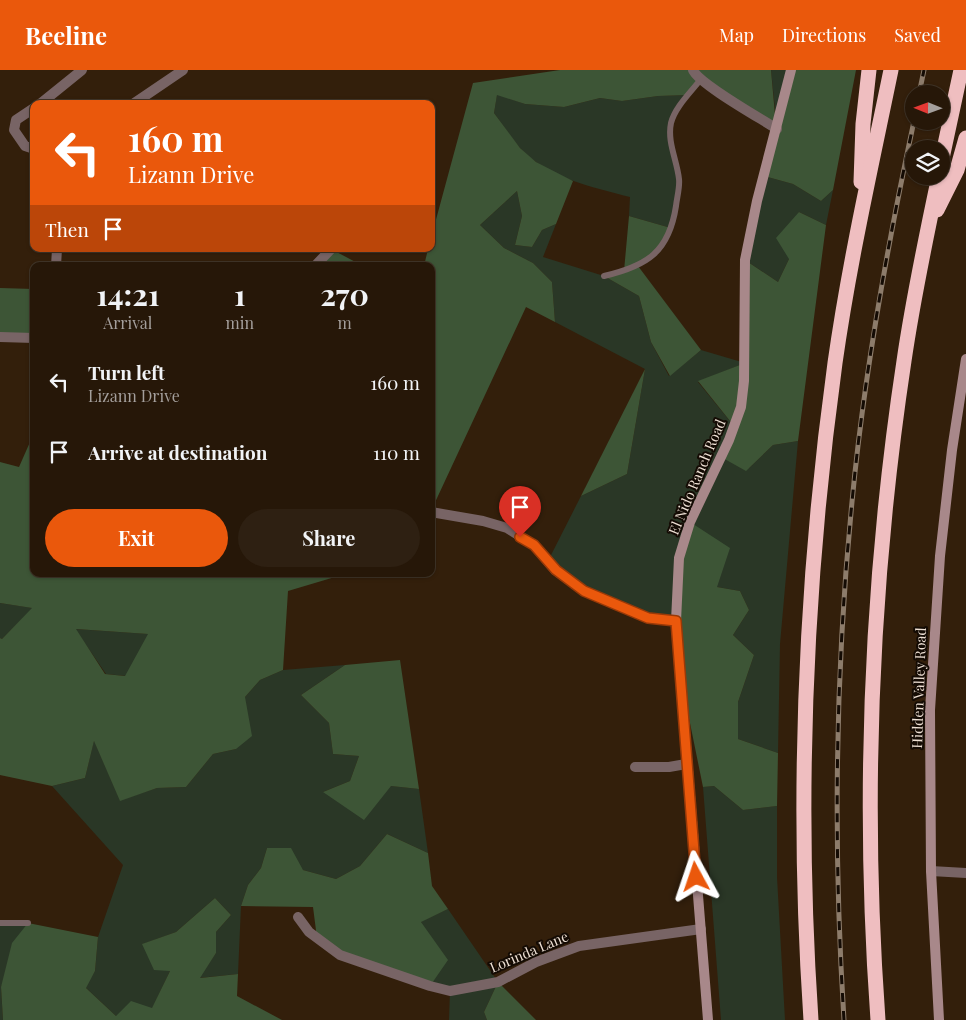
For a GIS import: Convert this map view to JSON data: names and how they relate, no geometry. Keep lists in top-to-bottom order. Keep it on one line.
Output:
{"streets":{"street":["El Nido Ranch Road","Hidden Valley Road","Lorinda Lane"]},"crossings":[["El Nido Ranch Road","Lorinda Lane"]],"north":"left","page":{"header":"Beeline","nav":["Map","Directions","Saved"],"turn":["160 m","Lizann Drive"],"then":"Then","eta":["14:21","Arrival","1","min","270","m"],"list":[{"name":"Turn left","note":"Lizann Drive","value":"160 m"},{"name":"Arrive at destination","value":"110 m"}],"buttons":["Exit","Share"]}}
